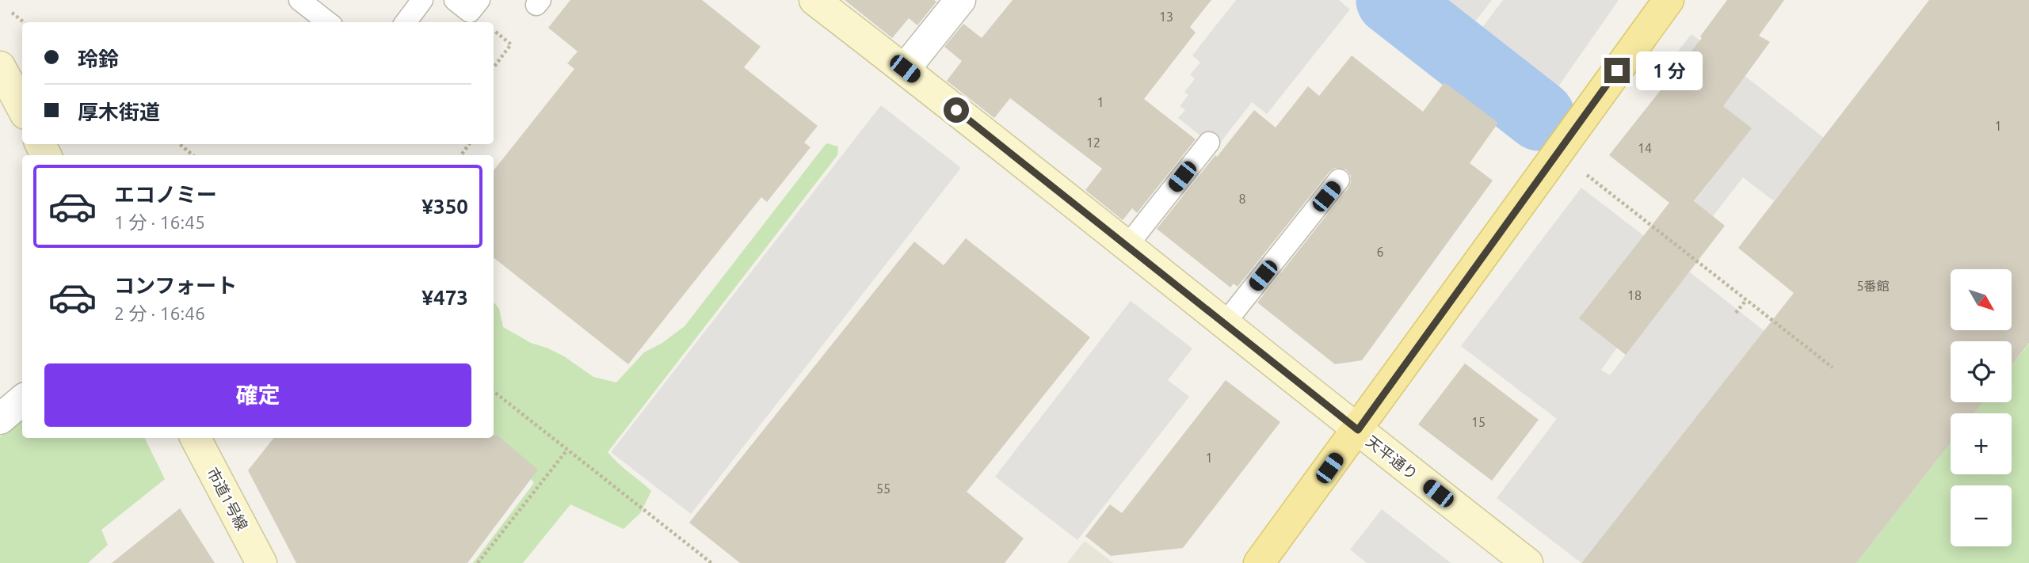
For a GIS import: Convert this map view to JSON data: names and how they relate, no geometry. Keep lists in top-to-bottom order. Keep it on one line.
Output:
{"streets":{"street":["天平通り","市道1号線"]},"house_numbers":["13","1","1","12","14","8","6","5番館","18","15","1","55"],"north":"bottom right","page":{"banner":["玲鈴","厚木街道"],"bubble":"1 分","list":[{"name":"エコノミー","note":"1 分 · 16:45","value":"¥350"},{"name":"コンフォート","note":"2 分 · 16:46","value":"¥473"}],"map_buttons":["+","−"],"buttons":"確定"}}
